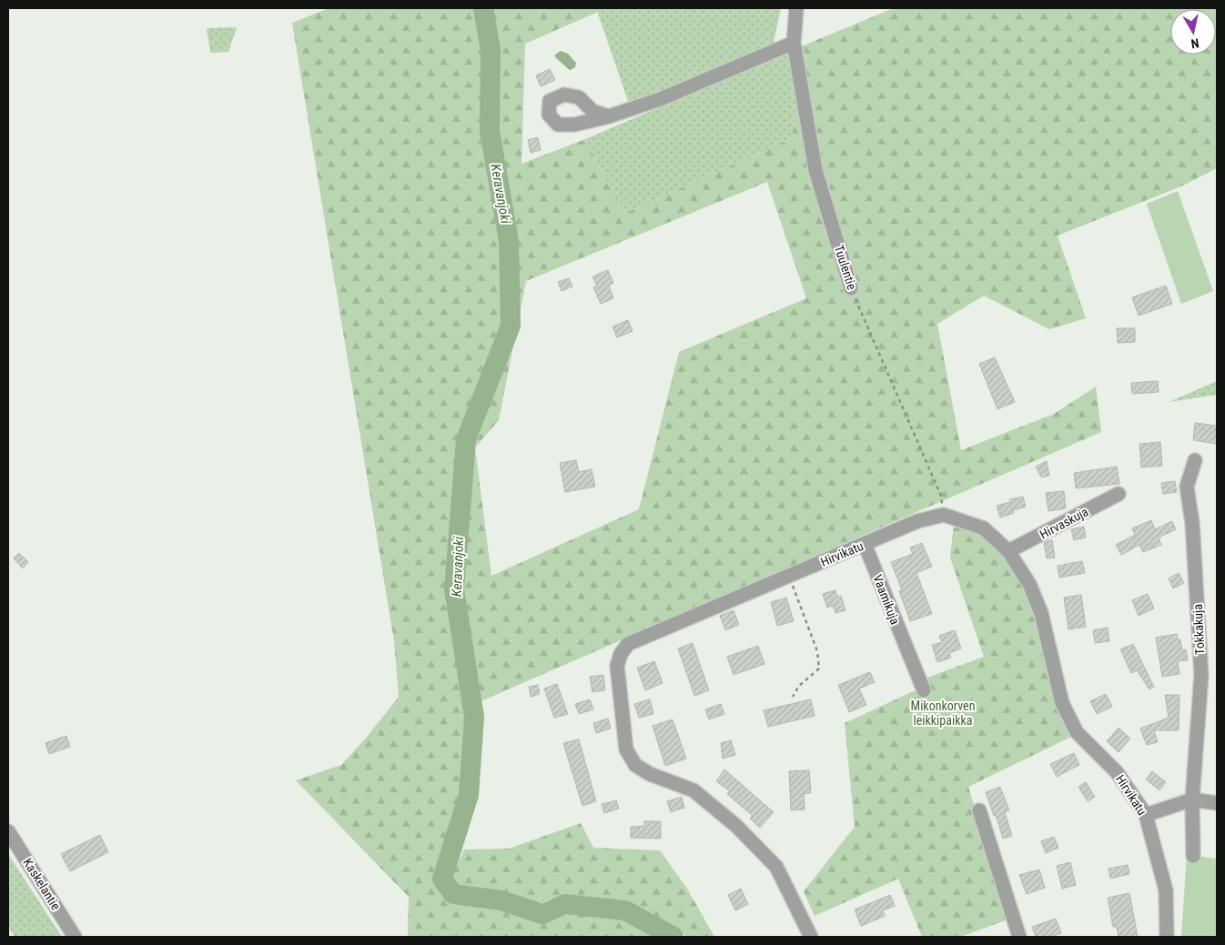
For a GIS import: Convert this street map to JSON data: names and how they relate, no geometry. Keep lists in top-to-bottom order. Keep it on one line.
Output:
{"streets":{"street":["Tuulentie","Hirvaskuja","Hirvikatu","Vaamikuja","Tokkakuja","Kaskelantie"]},"crossings":[["Tuulentie","Hirvikatu"],["Hirvaskuja","Hirvikatu"],["Hirvikatu","Vaamikuja"]],"water":["Keravanjoki"],"parks":["Mikonkorven leikkipaikka"],"north":"bottom"}
